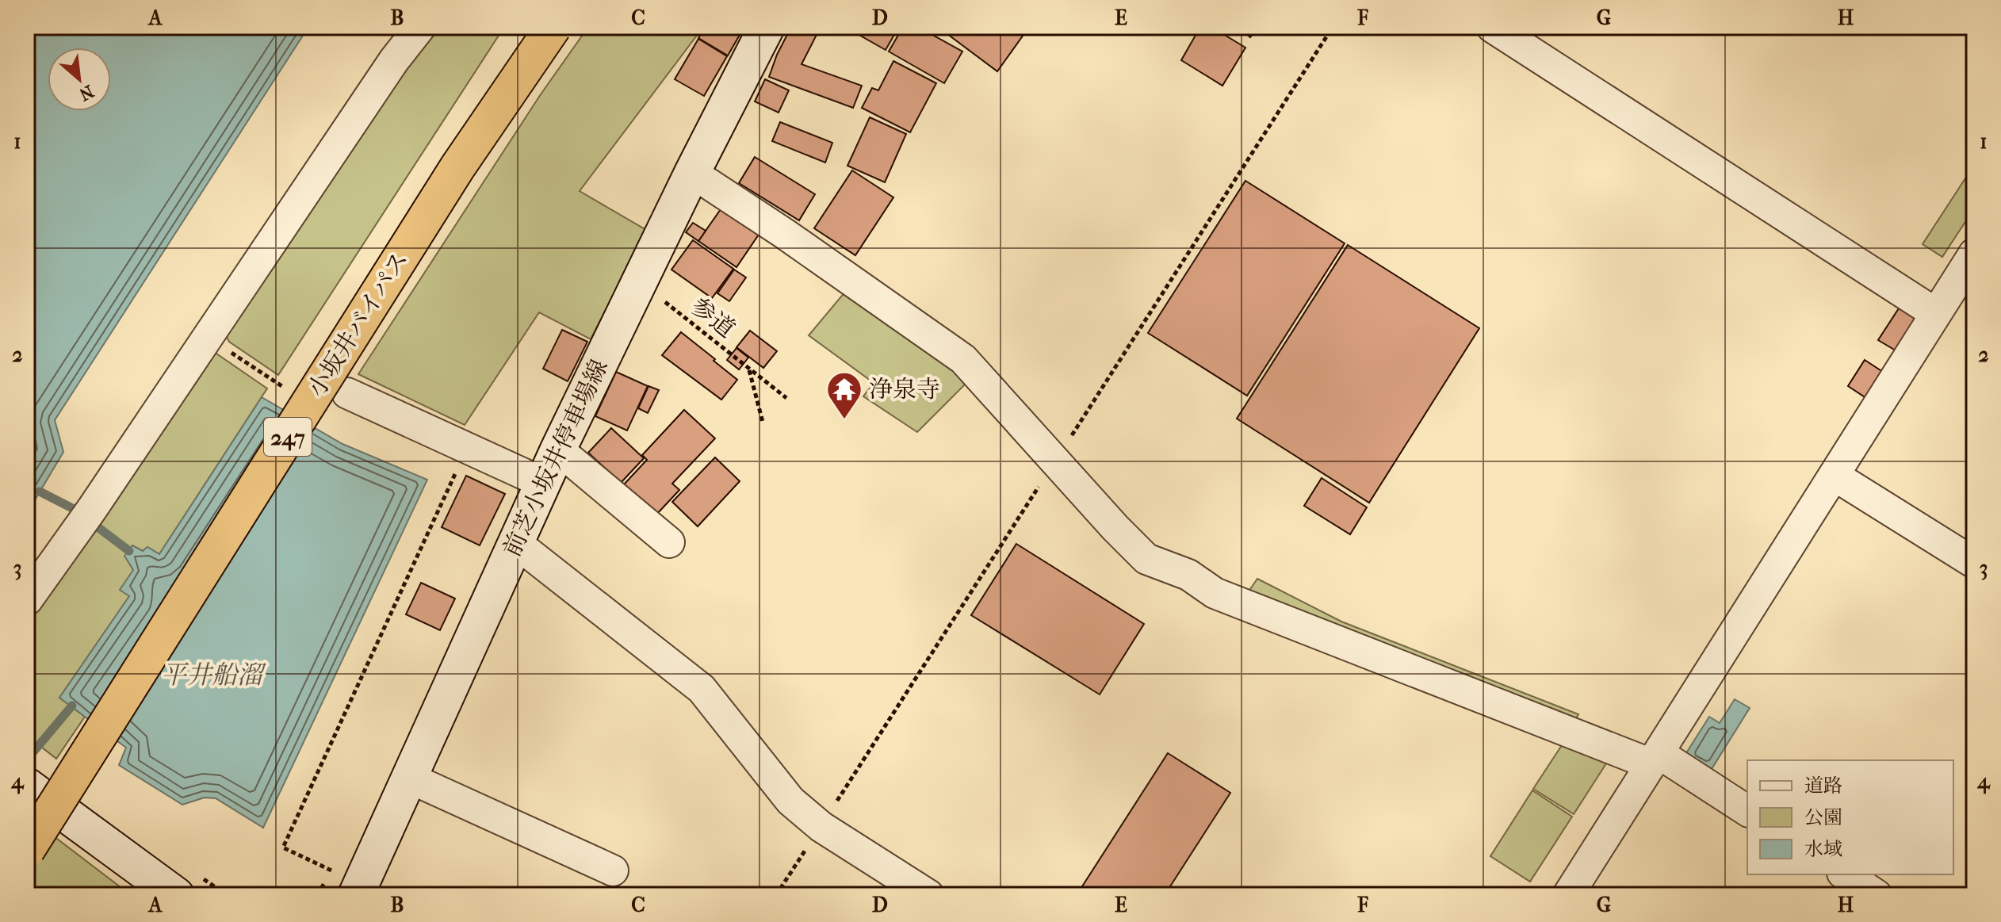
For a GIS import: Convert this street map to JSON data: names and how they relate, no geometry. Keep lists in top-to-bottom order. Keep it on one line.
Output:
{"streets":{"highway":["小坂井バイパス","247"],"main road":["前芝小坂井停車場線"],"path":["参道"]},"water":["平井船溜"],"places":{"temple":["浄泉寺"]},"legend":["道路","公園","水域"],"north":"bottom right","grid":{"columns":["A","B","C","D","E","F","G","H"],"rows":["1","2","3","4"]}}
